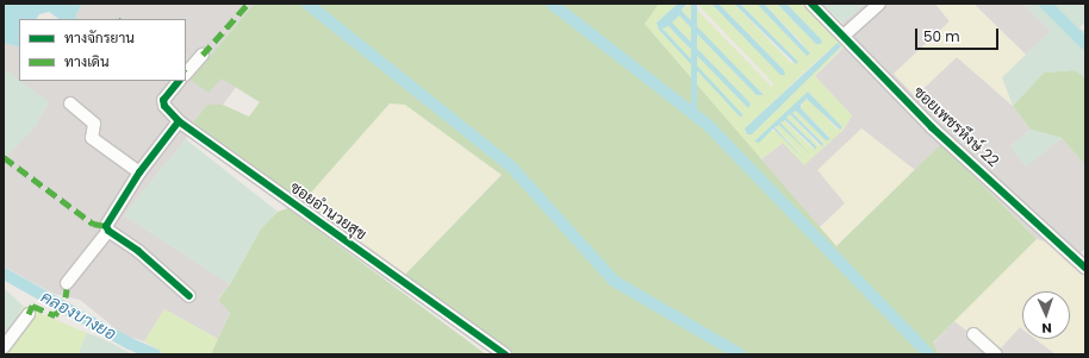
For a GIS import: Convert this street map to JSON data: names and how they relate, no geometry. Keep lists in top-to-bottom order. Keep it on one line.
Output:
{"streets":{"street":["ซอยเพชรหึงษ์ 22","ซอยอำนวยสุข"]},"water":["คลองบางยอ"],"legend":["ทางจักรยาน","ทางเดิน"],"scale_bar":"50 m","north":"bottom"}
